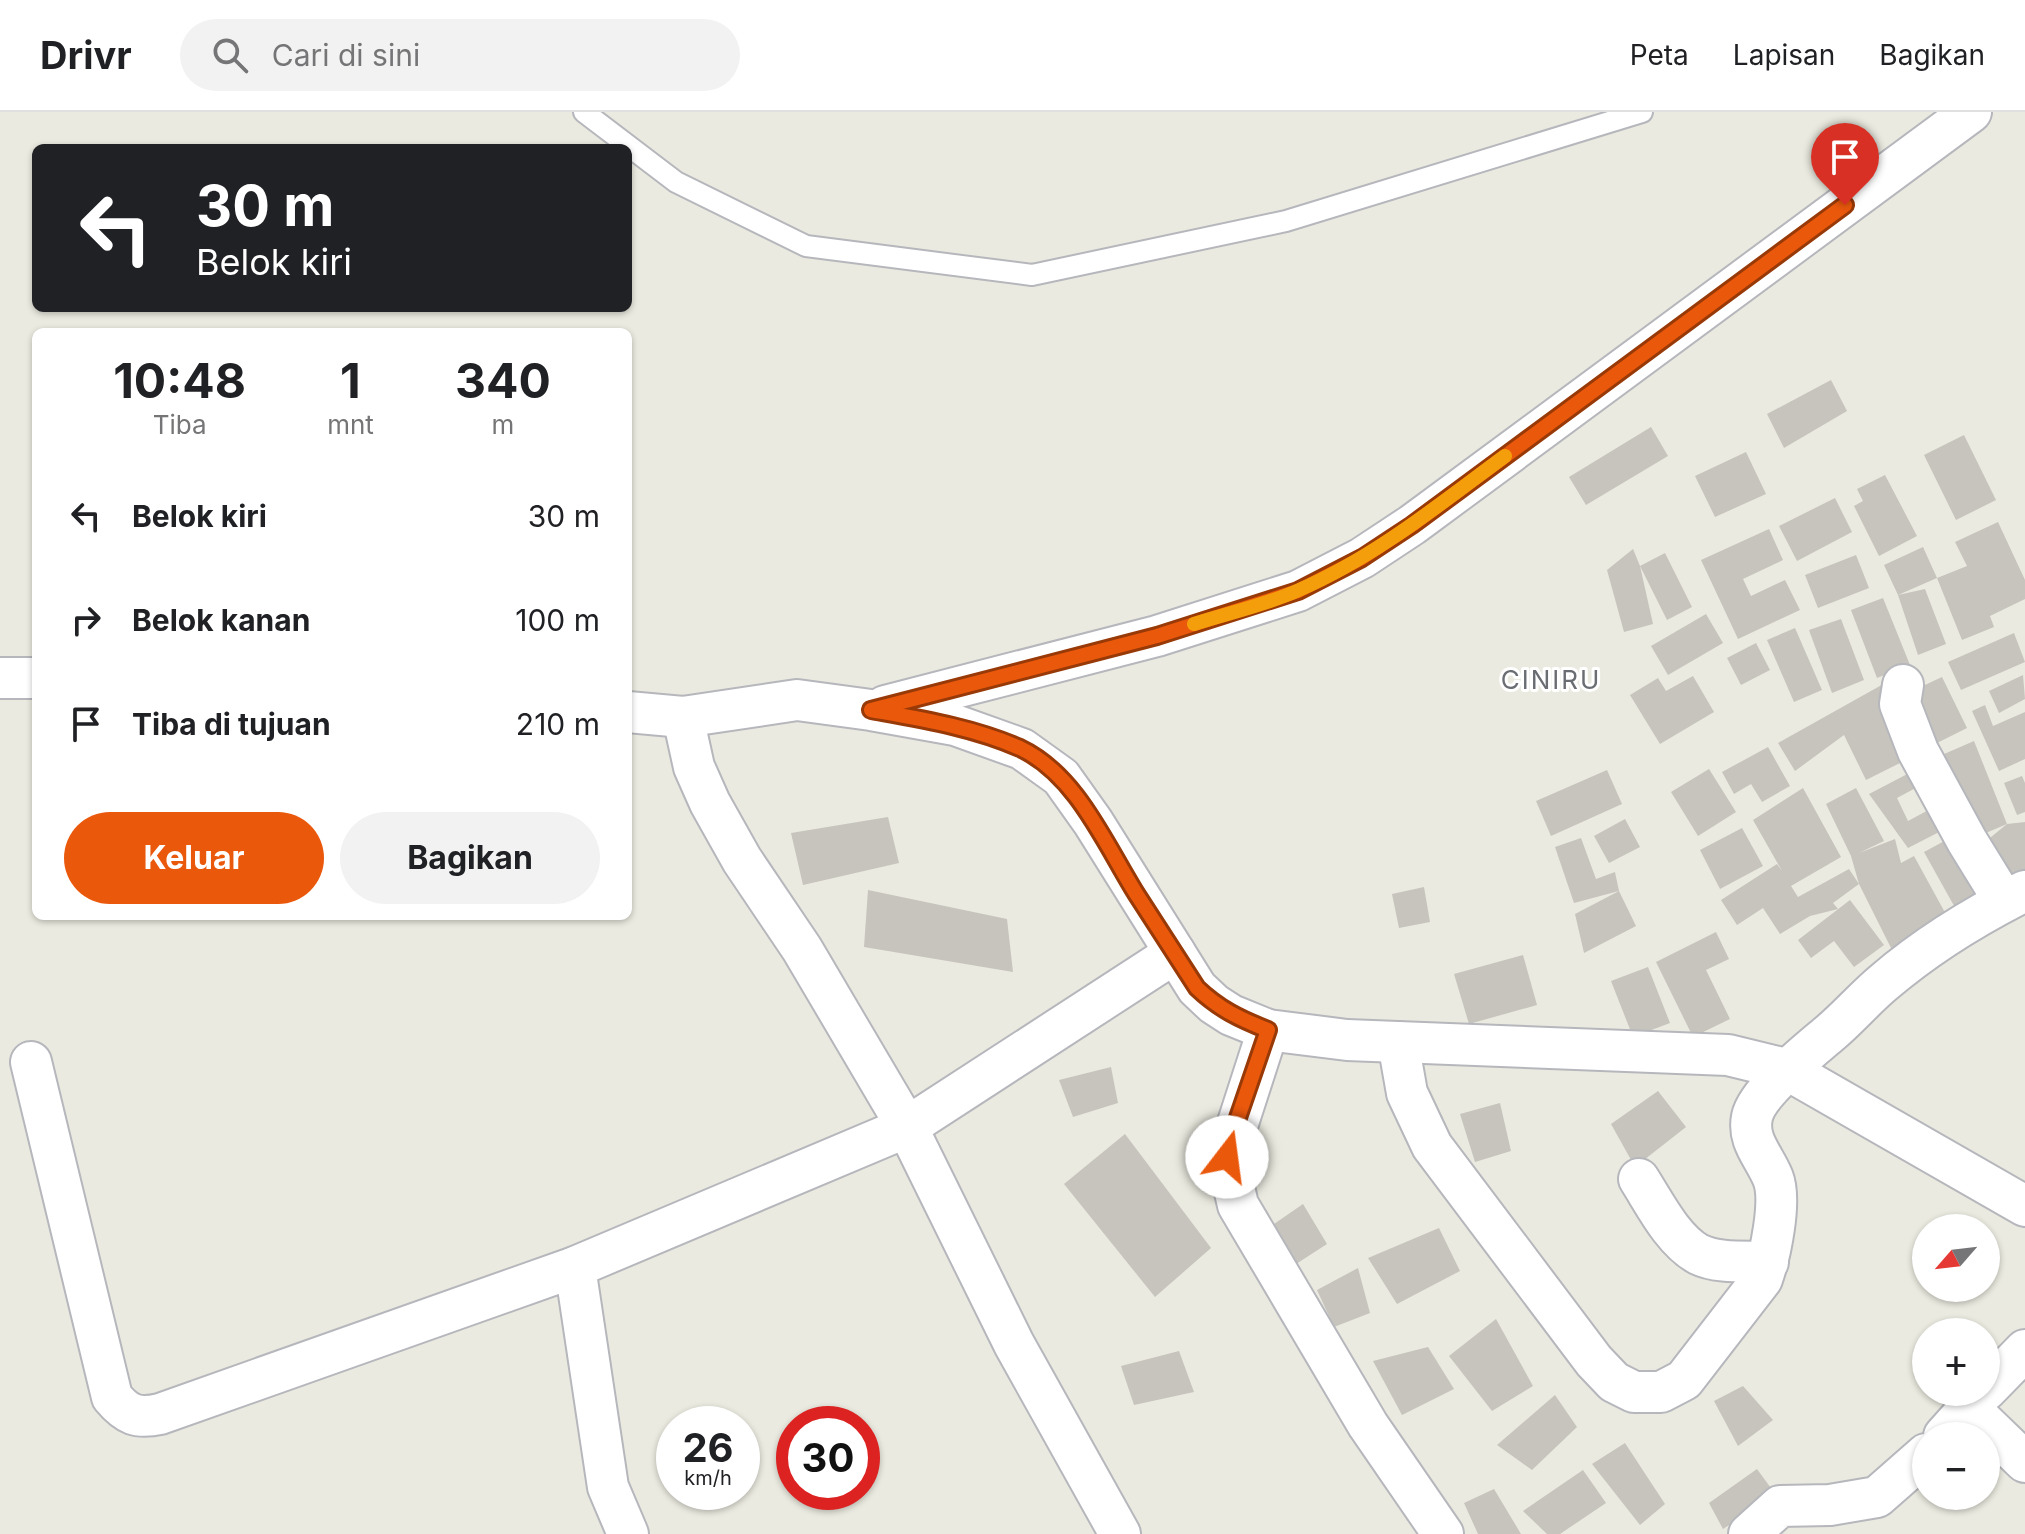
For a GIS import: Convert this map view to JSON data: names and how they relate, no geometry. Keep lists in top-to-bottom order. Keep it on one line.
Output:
{"districts":["CINIRU"],"north":"bottom left","page":{"header":"Drivr","search":"Cari di sini","nav":["Peta","Lapisan","Bagikan"],"turn":["30 m","Belok kiri"],"eta":["10:48","Tiba","1","mnt","340","m"],"list":[{"name":"Belok kiri","value":"30 m"},{"name":"Belok kanan","value":"100 m"},{"name":"Tiba di tujuan","value":"210 m"}],"buttons":["Keluar","Bagikan"],"map_buttons":["+","−"],"speed":"26 km/h","limit":"30"}}
